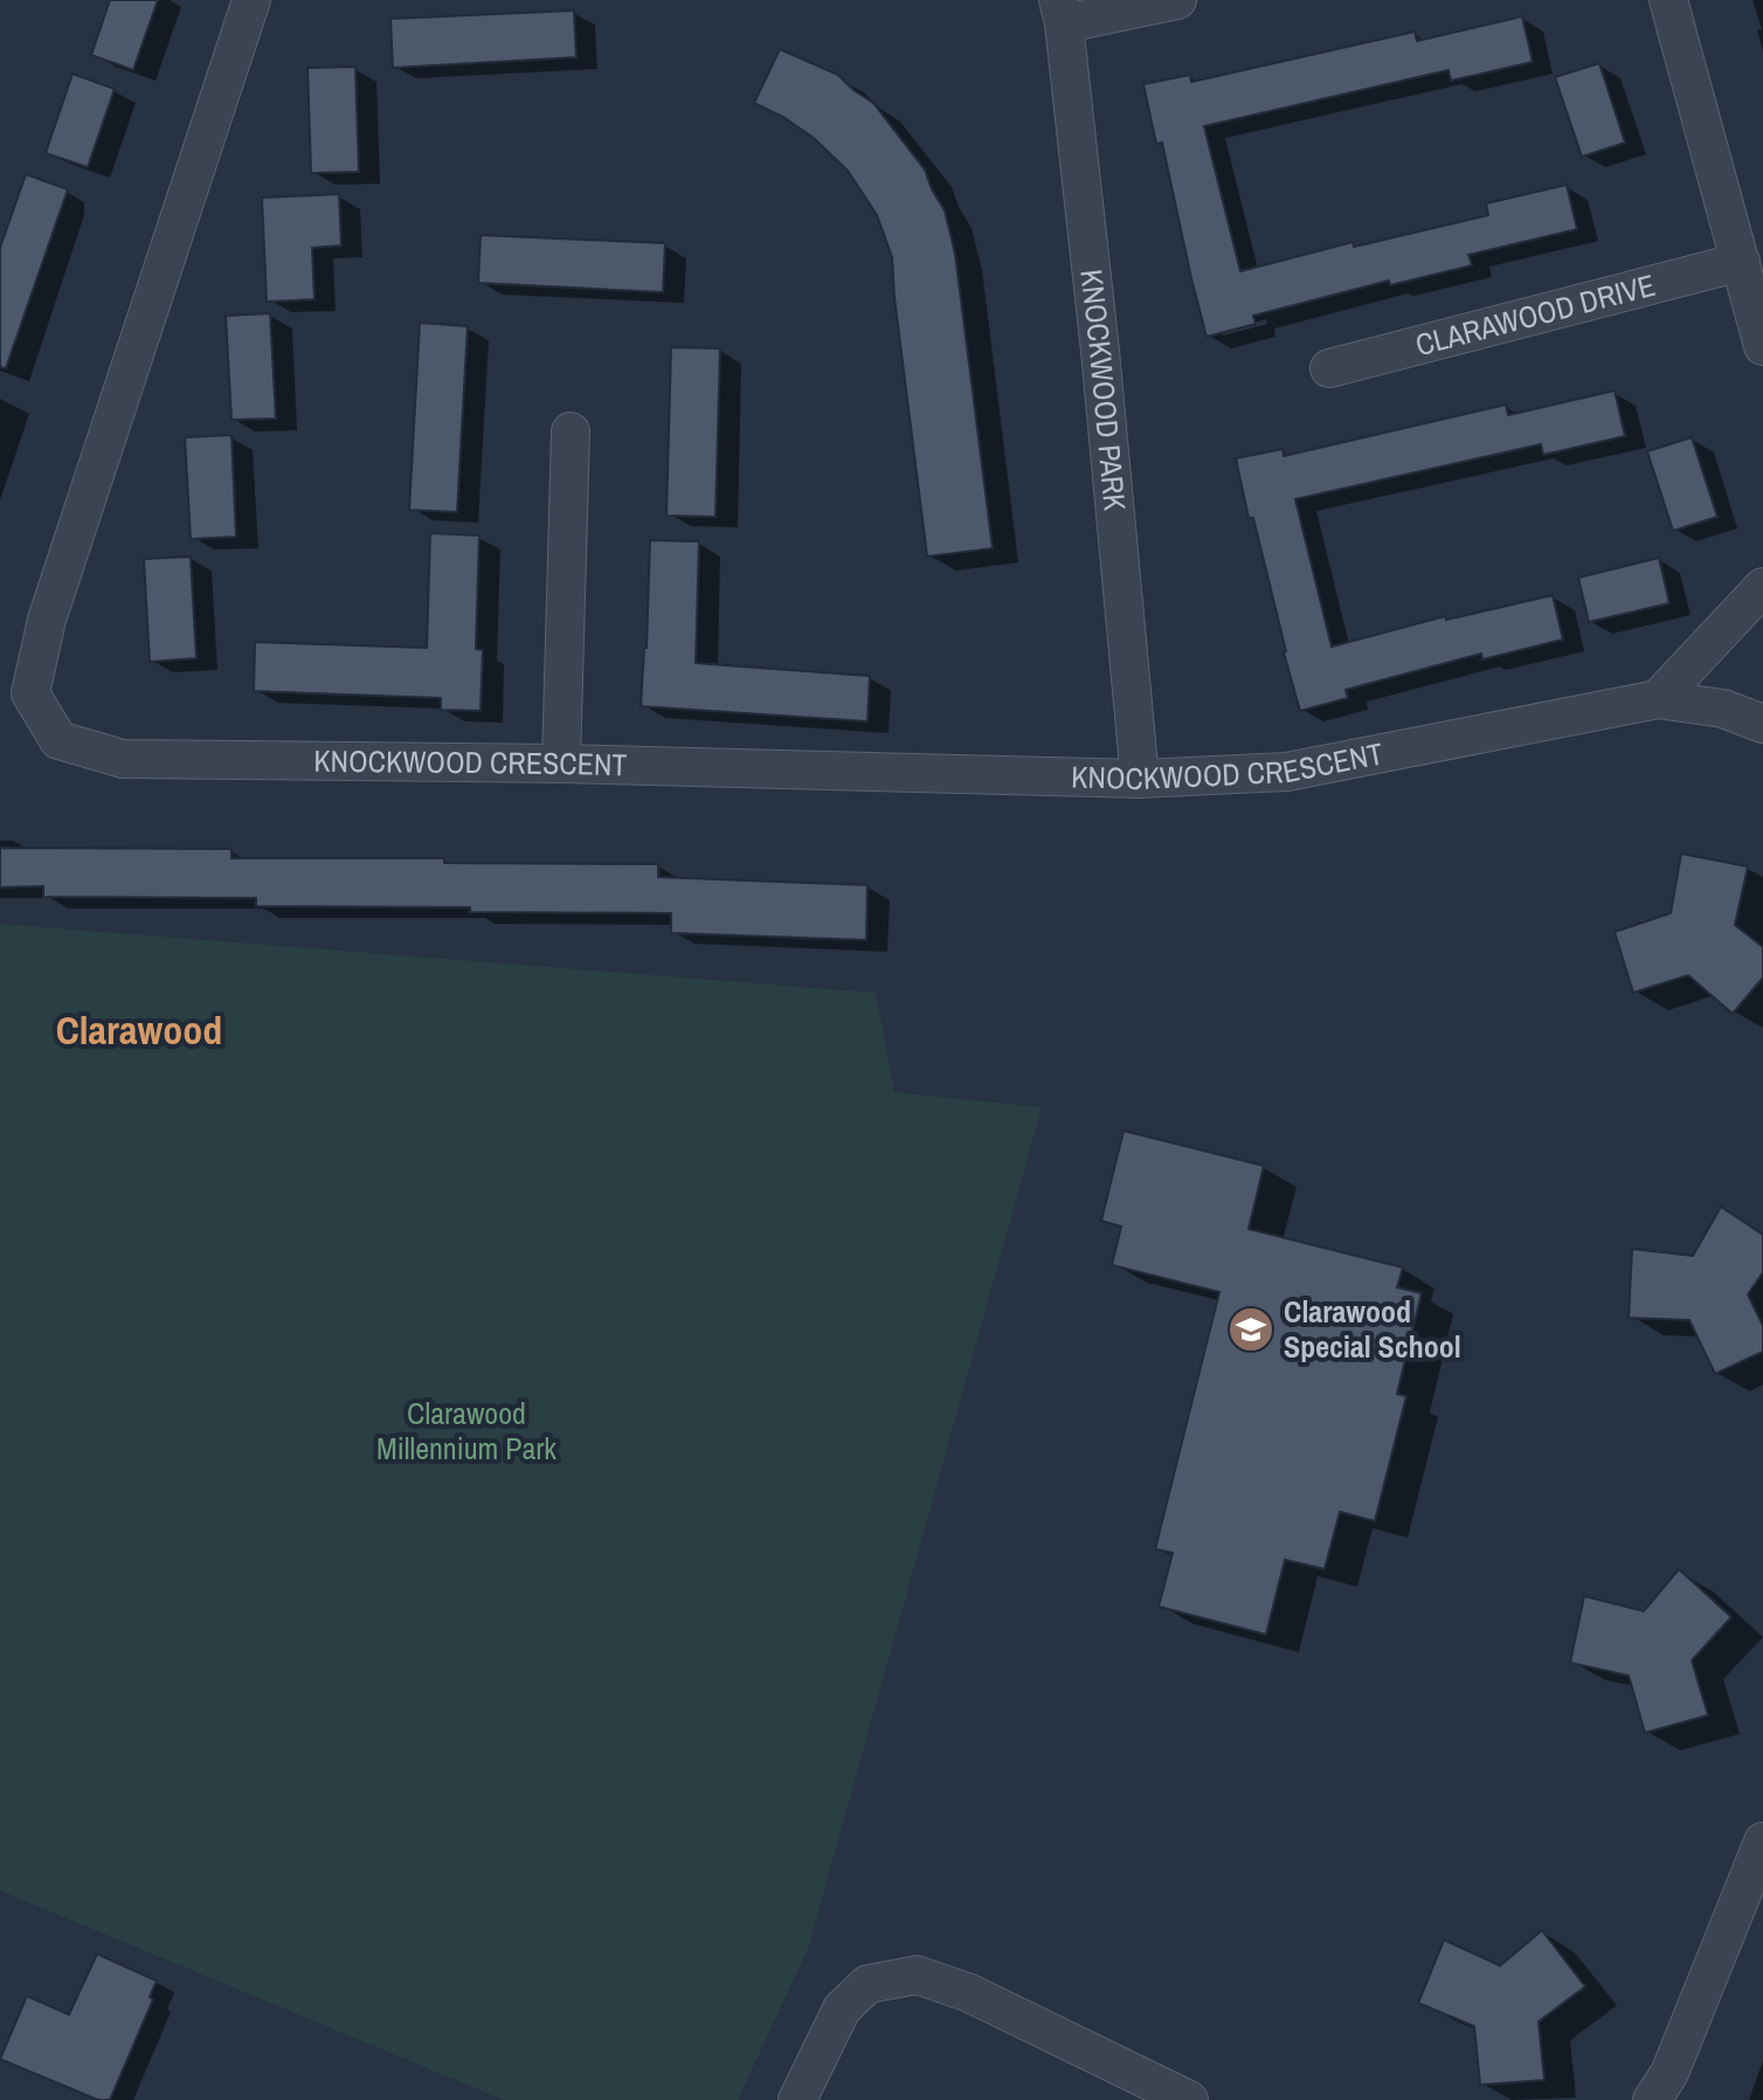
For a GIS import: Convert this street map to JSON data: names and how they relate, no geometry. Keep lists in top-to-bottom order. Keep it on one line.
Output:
{"streets":{"street":["CLARAWOOD DRIVE","KNOCKWOOD PARK","KNOCKWOOD CRESCENT"]},"crossings":[["KNOCKWOOD PARK","KNOCKWOOD CRESCENT"]],"districts":["Clarawood"],"parks":["Clarawood Millennium Park"],"places":{"school or university":["Clarawood Special School"]}}
